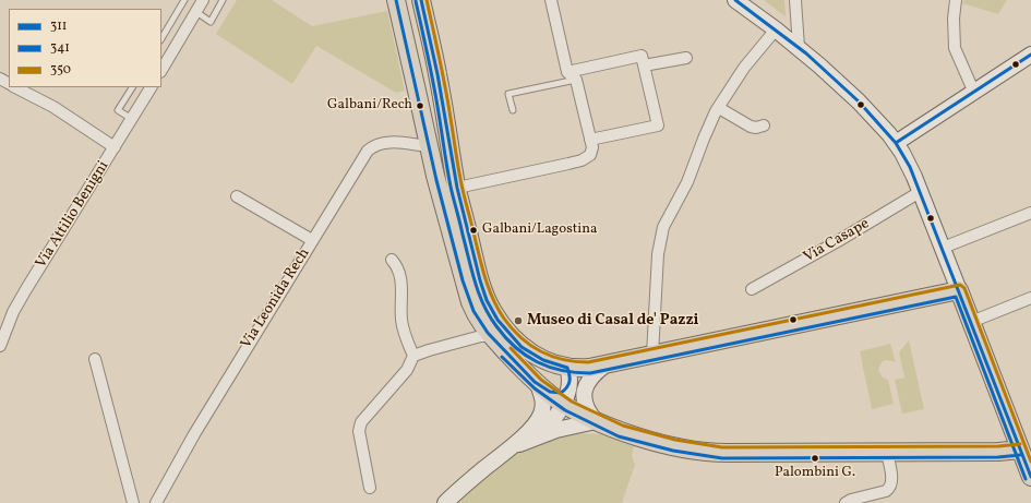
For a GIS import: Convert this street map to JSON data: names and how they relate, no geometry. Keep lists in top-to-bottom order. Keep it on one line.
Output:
{"streets":{"street":["Via Attilio Benigni","Via Casape","Via Leonida Rech"]},"places":["Galbani/Rech","Galbani/Lagostina","Museo di Casal de' Pazzi","Palombini G."],"lines":["transit line 311","transit line 350","transit line 341"],"legend":["311","341","350"]}
